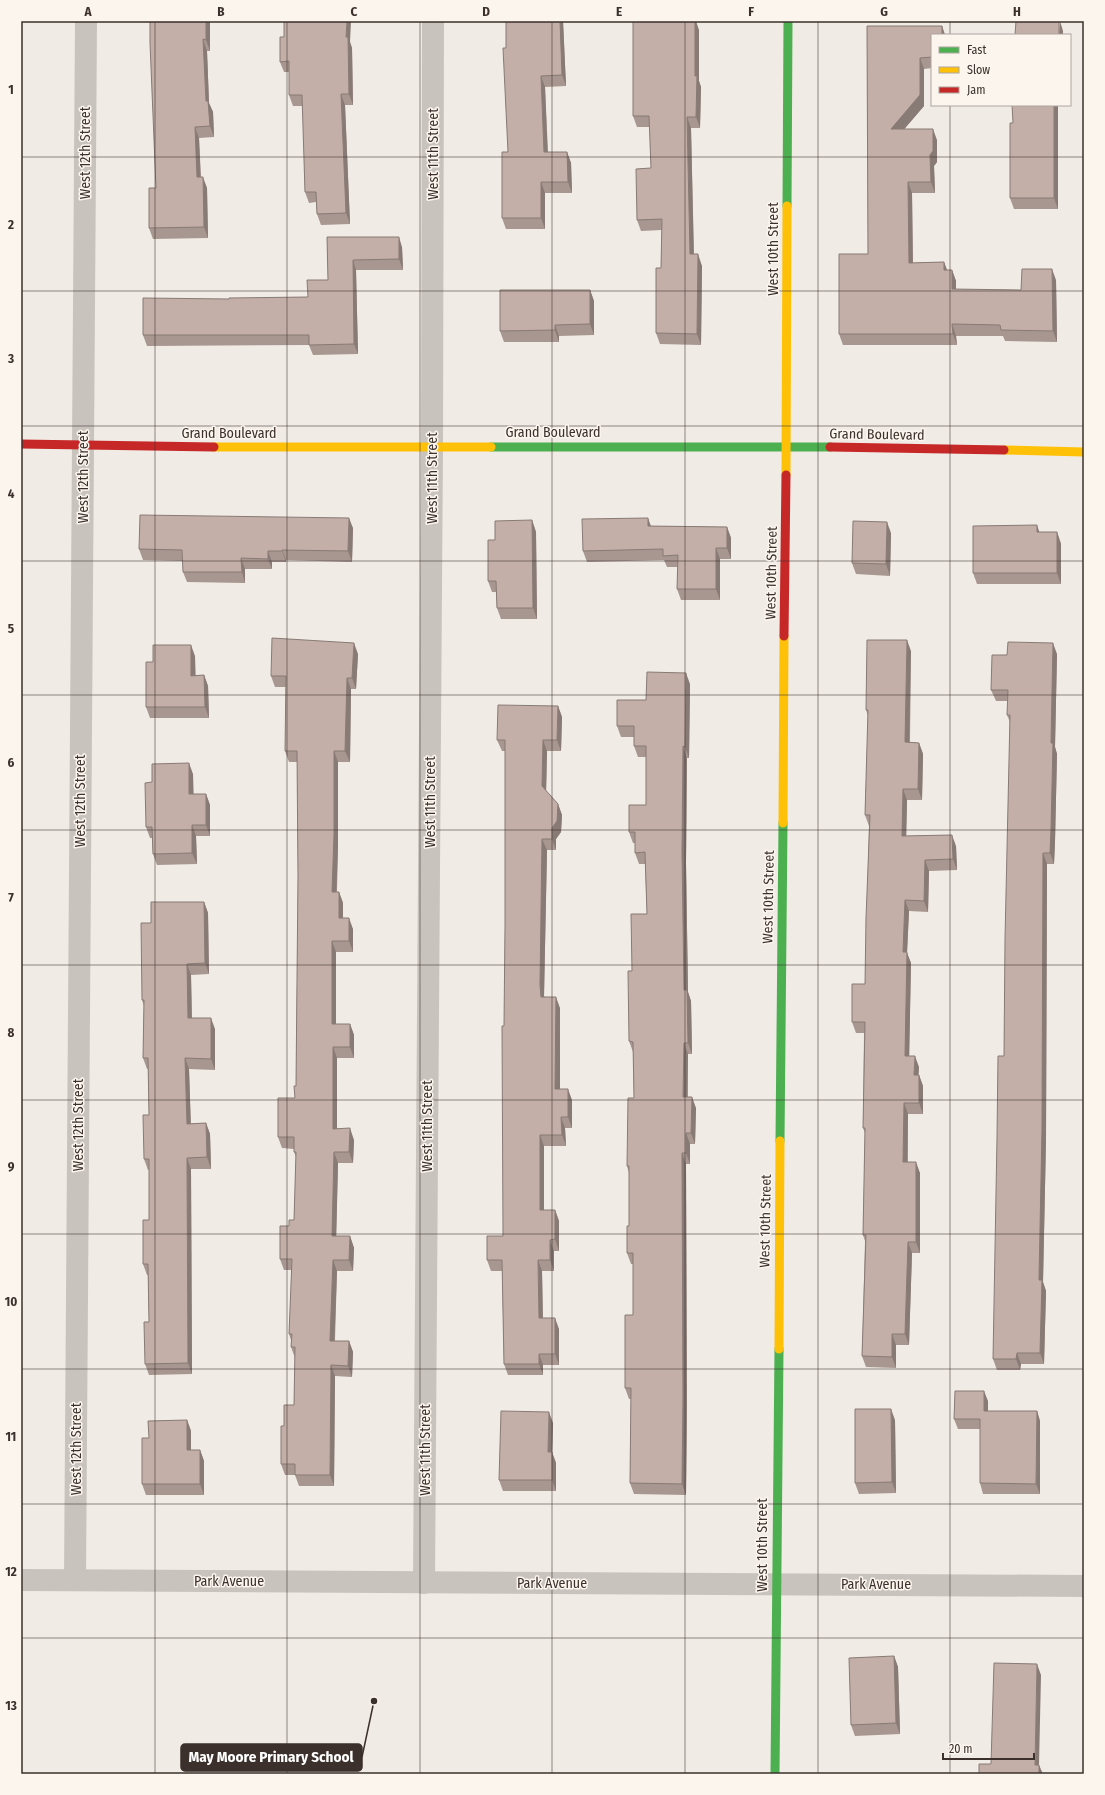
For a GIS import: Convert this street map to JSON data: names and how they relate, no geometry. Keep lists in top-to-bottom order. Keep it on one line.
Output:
{"streets":{"street":["West 12th Street","West 11th Street","West 10th Street","Grand Boulevard","Park Avenue"]},"crossings":[["West 12th Street","Grand Boulevard"],["West 12th Street","Park Avenue"],["West 11th Street","Grand Boulevard"],["West 11th Street","Park Avenue"],["West 10th Street","Grand Boulevard"],["West 10th Street","Park Avenue"]],"places":["May Moore Primary School"],"legend":["Fast","Slow","Jam"],"scale_bar":"20 m","grid":{"columns":["A","B","C","D","E","F","G","H"],"rows":["1","2","3","4","5","6","7","8","9","10","11","12","13"]}}
